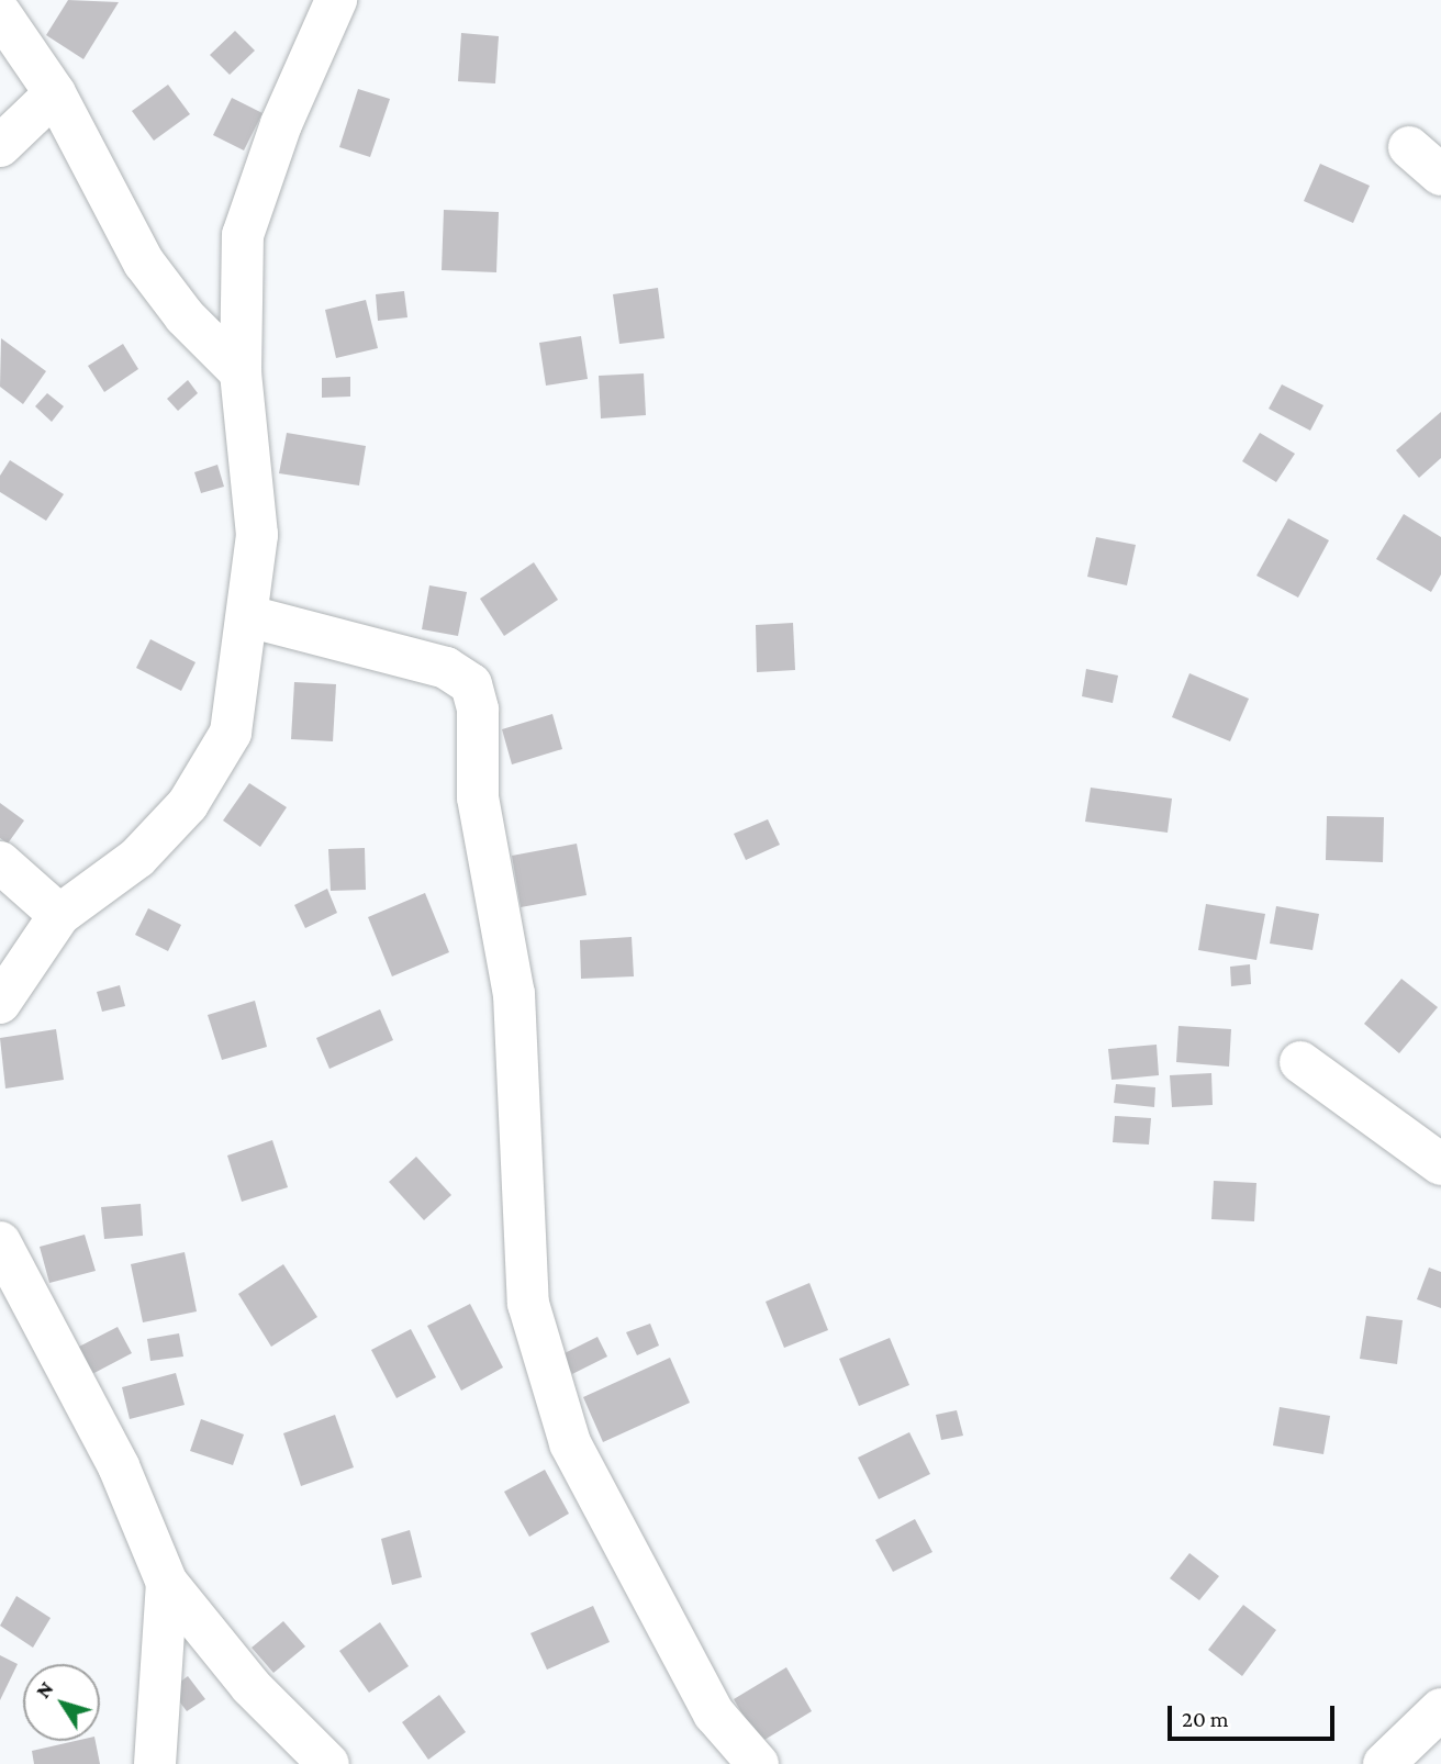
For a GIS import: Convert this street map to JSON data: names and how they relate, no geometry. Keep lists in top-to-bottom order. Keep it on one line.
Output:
{"scale_bar":"20 m","north":"top left"}
